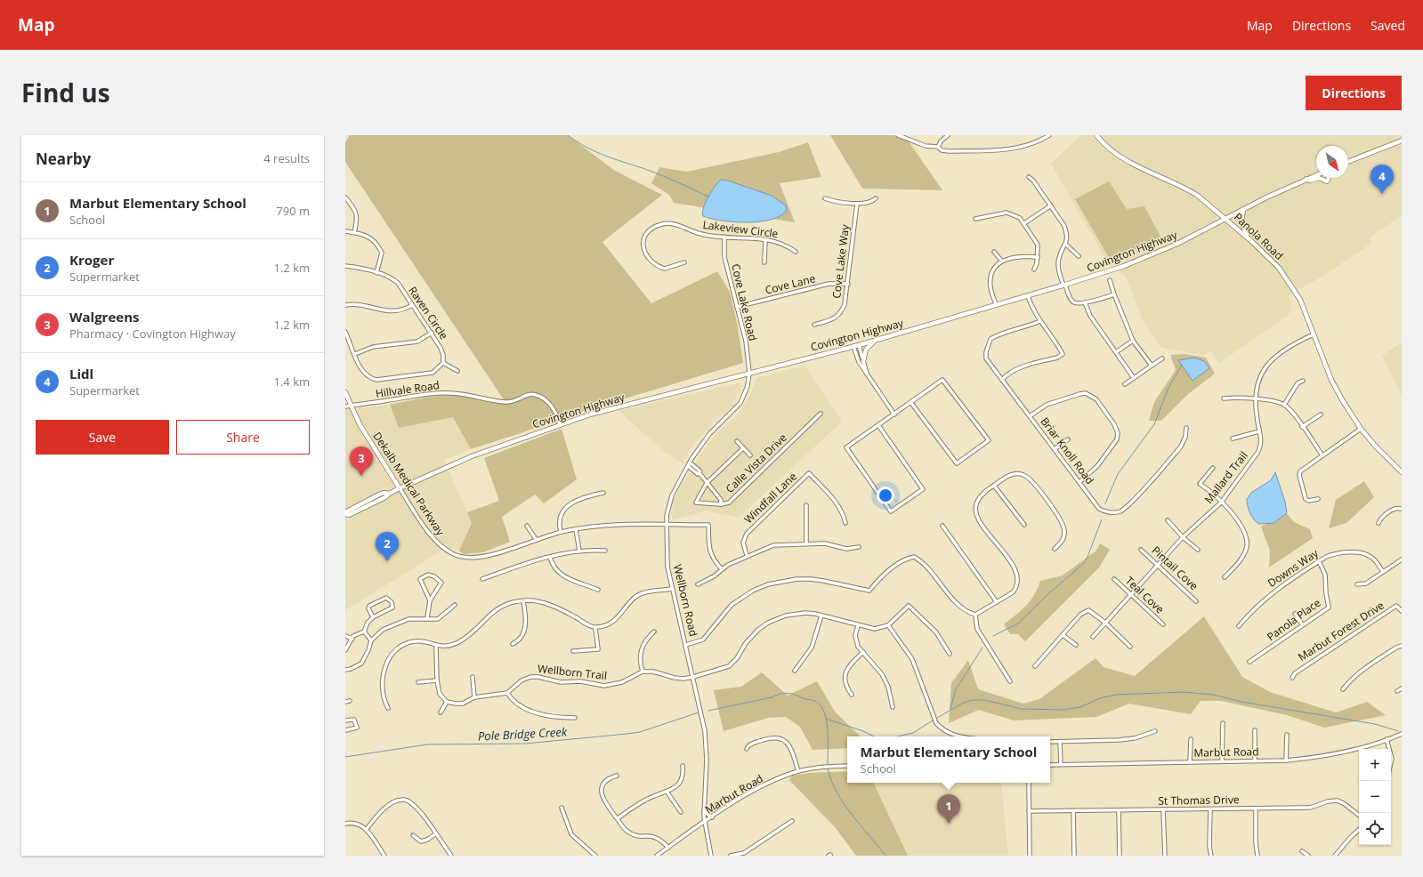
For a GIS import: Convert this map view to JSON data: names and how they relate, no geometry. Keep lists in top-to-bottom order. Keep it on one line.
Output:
{"streets":{"main road":["Panola Road","Covington Highway","Dekalb Medical Parkway"],"street":["Lakeview Circle","Cove Lake Way","Cove Lane","Cove Lake Road","Raven Circle","Hillvale Road","Briar Knoll Road","Calle Vista Drive","Mallard Trail","Windfall Lane","Pintail Cove","Downs Way","Teal Cove","Wellborn Road","Panola Place","Marbut Forest Drive","Wellborn Trail","Marbut Road","St Thomas Drive"]},"crossings":[["Lakeview Circle","Cove Lake Road"],["Panola Road","Covington Highway"],["Panola Road","Mallard Trail"],["Covington Highway","Cove Lake Road"],["Covington Highway","Hillvale Road"],["Covington Highway","Dekalb Medical Parkway"],["Covington Highway","Wellborn Road"],["Cove Lake Way","Cove Lane"],["Cove Lane","Cove Lake Road"],["Cove Lake Road","Wellborn Road"],["Hillvale Road","Dekalb Medical Parkway"],["Mallard Trail","Pintail Cove"],["Mallard Trail","Teal Cove"],["Dekalb Medical Parkway","Wellborn Road"],["Downs Way","Panola Place"],["Wellborn Road","Marbut Road"]],"water":["Pole Bridge Creek"],"north":"bottom right","page":{"header":"Map","nav":["Map","Directions","Saved"],"title":"Find us","buttons":["Directions",["Save","Share"]],"heading":["Nearby","4 results"],"pins":["4","3","2","1"],"list":[{"mark":"1","name":"Marbut Elementary School","note":"School","value":"790 m"},{"mark":"2","name":"Kroger","note":"Supermarket","value":"1.2 km"},{"mark":"3","name":"Walgreens","note":"Pharmacy · Covington Highway","value":"1.2 km"},{"mark":"4","name":"Lidl","note":"Supermarket","value":"1.4 km"}],"popup":["Marbut Elementary School","School"],"map_buttons":["+","−"]}}
